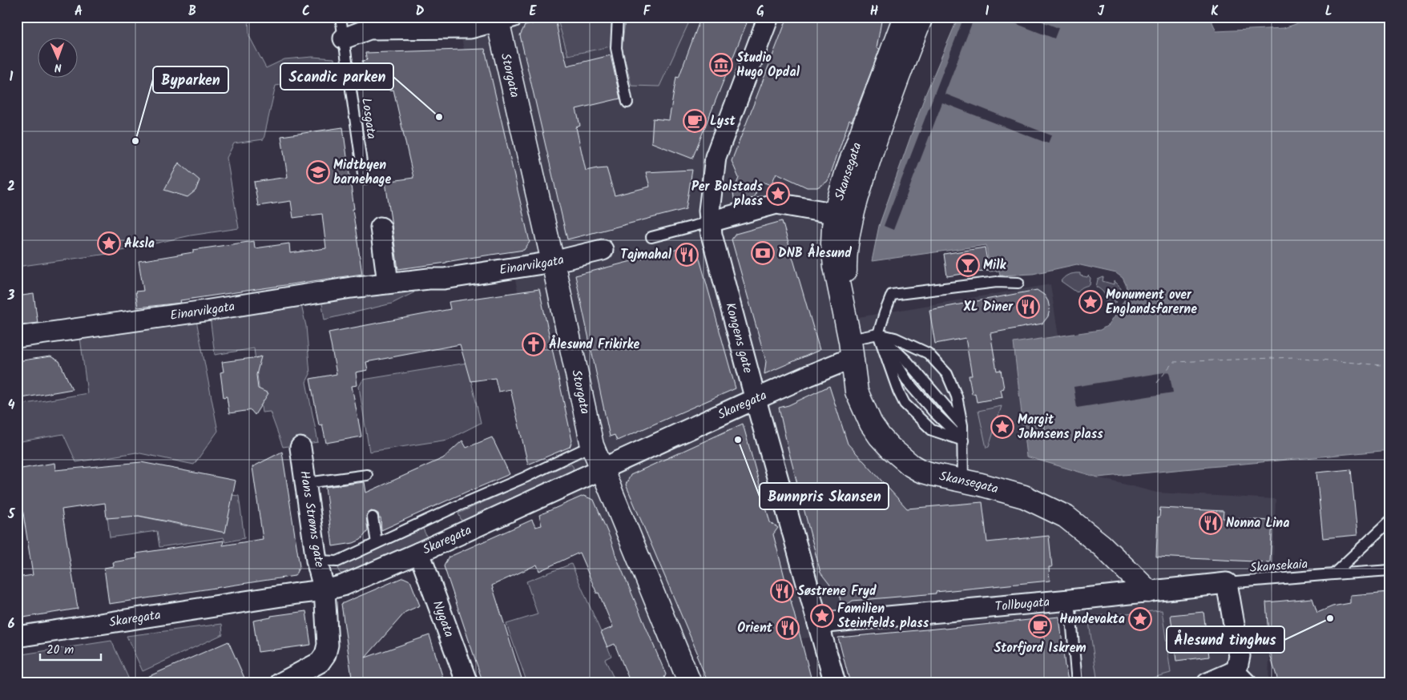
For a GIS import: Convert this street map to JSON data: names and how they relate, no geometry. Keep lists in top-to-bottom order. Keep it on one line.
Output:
{"streets":{"street":["Storgata","Skansegata","Einarvikgata","Kongens gate","Skaregata","Hans Strøms gate","Tollbugata","Nygata"],"lane":["Losgata","Skansekaia"]},"crossings":[["Storgata","Einarvikgata"],["Storgata","Skaregata"],["Skansegata","Skaregata"],["Skansegata","Tollbugata"],["Kongens gate","Skaregata"],["Kongens gate","Tollbugata"],["Skaregata","Hans Strøms gate"],["Skaregata","Nygata"],["Skansekaia","Tollbugata"]],"places":{"museum":["Studio Hugo Opdal"],"other":["Scandic parken","Byparken","Bunnpris Skansen","Ålesund tinghus"],"cafe":["Lyst","Storfjord Iskrem"],"school or university":["Midtbyen barnehage"],"place":["Per Bolstads plass","Aksla","Monument over Englandsfarerne","Margit Johnsens plass","Familien Steinfelds plass","Hundevakta"],"bank":["DNB Ålesund"],"restaurant":["Tajmahal","XL Diner","Nonna Lina","Søstrene Fryd","Orient"],"bar":["Milk"],"church":["Ålesund Frikirke"]},"scale_bar":"20 m","north":"bottom","grid":{"columns":["A","B","C","D","E","F","G","H","I","J","K","L"],"rows":["1","2","3","4","5","6"]}}
